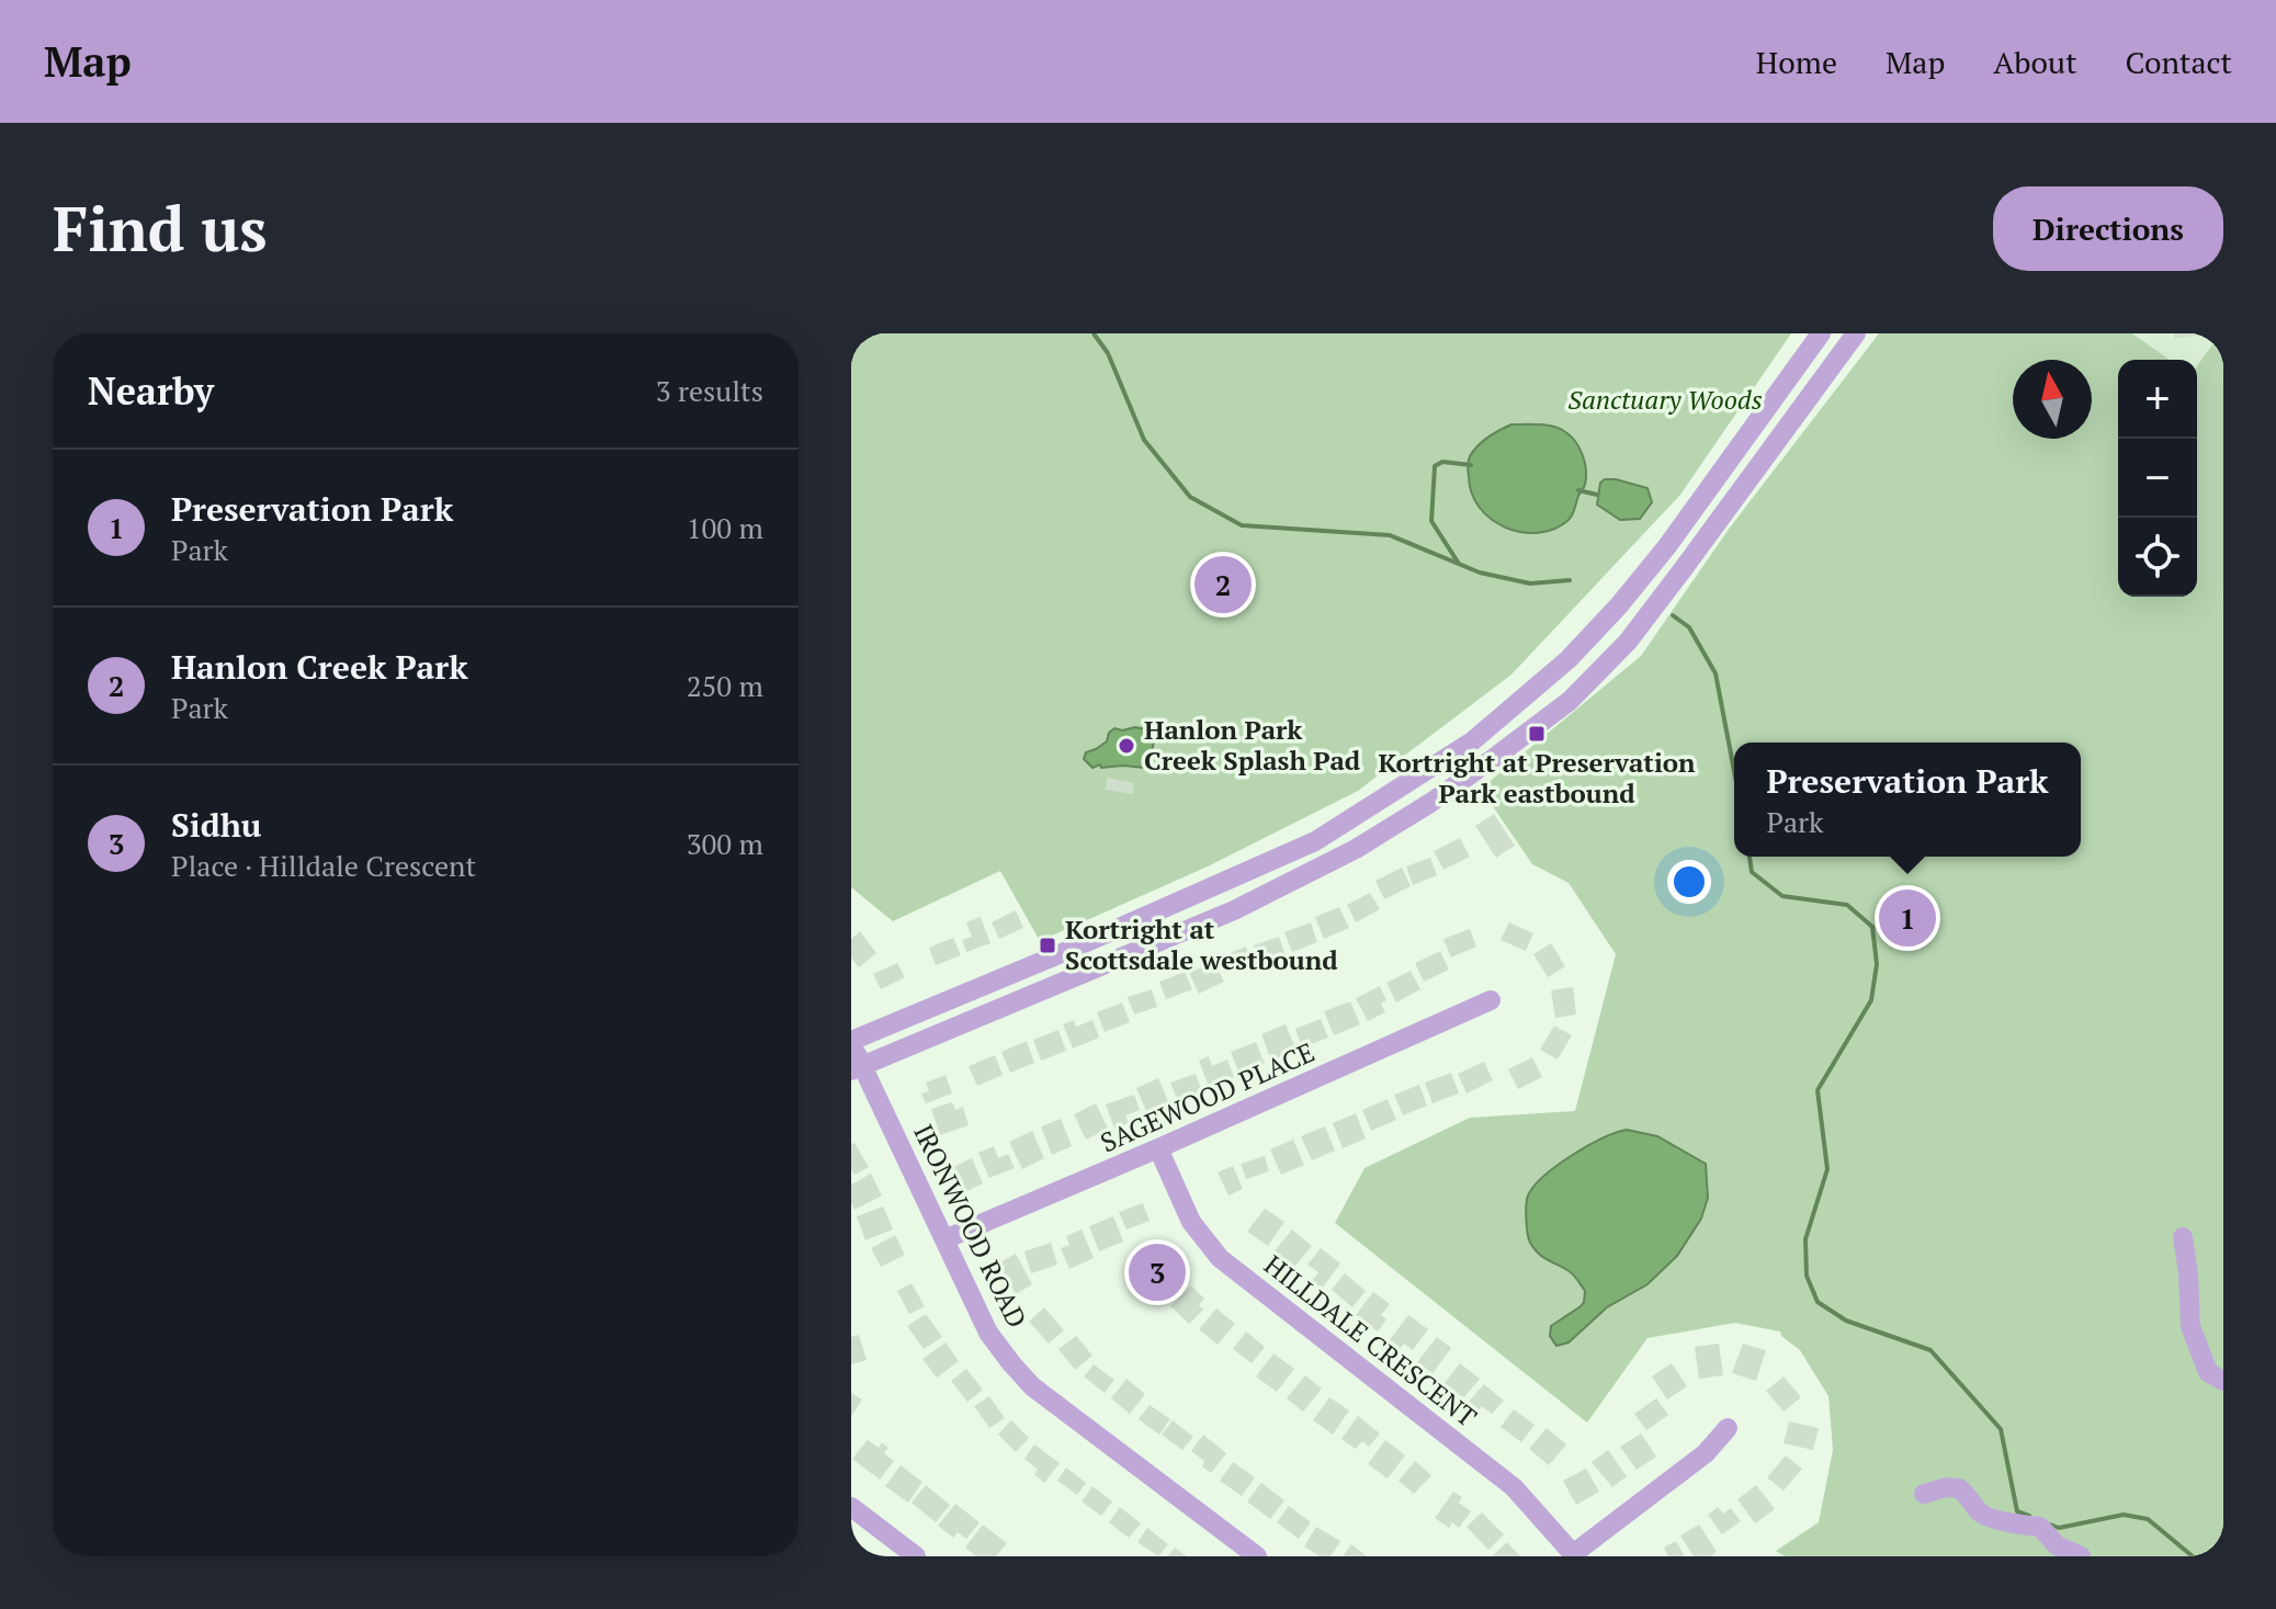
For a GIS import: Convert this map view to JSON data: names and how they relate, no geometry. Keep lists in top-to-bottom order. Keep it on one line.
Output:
{"streets":{"street":["SAGEWOOD PLACE","IRONWOOD ROAD","HILLDALE CRESCENT"]},"crossings":[["SAGEWOOD PLACE","IRONWOOD ROAD"],["SAGEWOOD PLACE","HILLDALE CRESCENT"]],"parks":["Sanctuary Woods"],"places":{"transit":["Kortright at Preservation Park eastbound","Kortright at Scottsdale westbound"],"other":["Hanlon Park Creek Splash Pad"]},"north":"top","page":{"header":"Map","nav":["Home","Map","About","Contact"],"buttons":"Directions","title":"Find us","heading":["Nearby","3 results"],"map_buttons":["+","−"],"list":[{"mark":"1","name":"Preservation Park","note":"Park","value":"100 m"},{"mark":"2","name":"Hanlon Creek Park","note":"Park","value":"250 m"},{"mark":"3","name":"Sidhu","note":"Place · Hilldale Crescent","value":"300 m"}],"pins":["2","1","3"],"popup":["Preservation Park","Park"]}}
